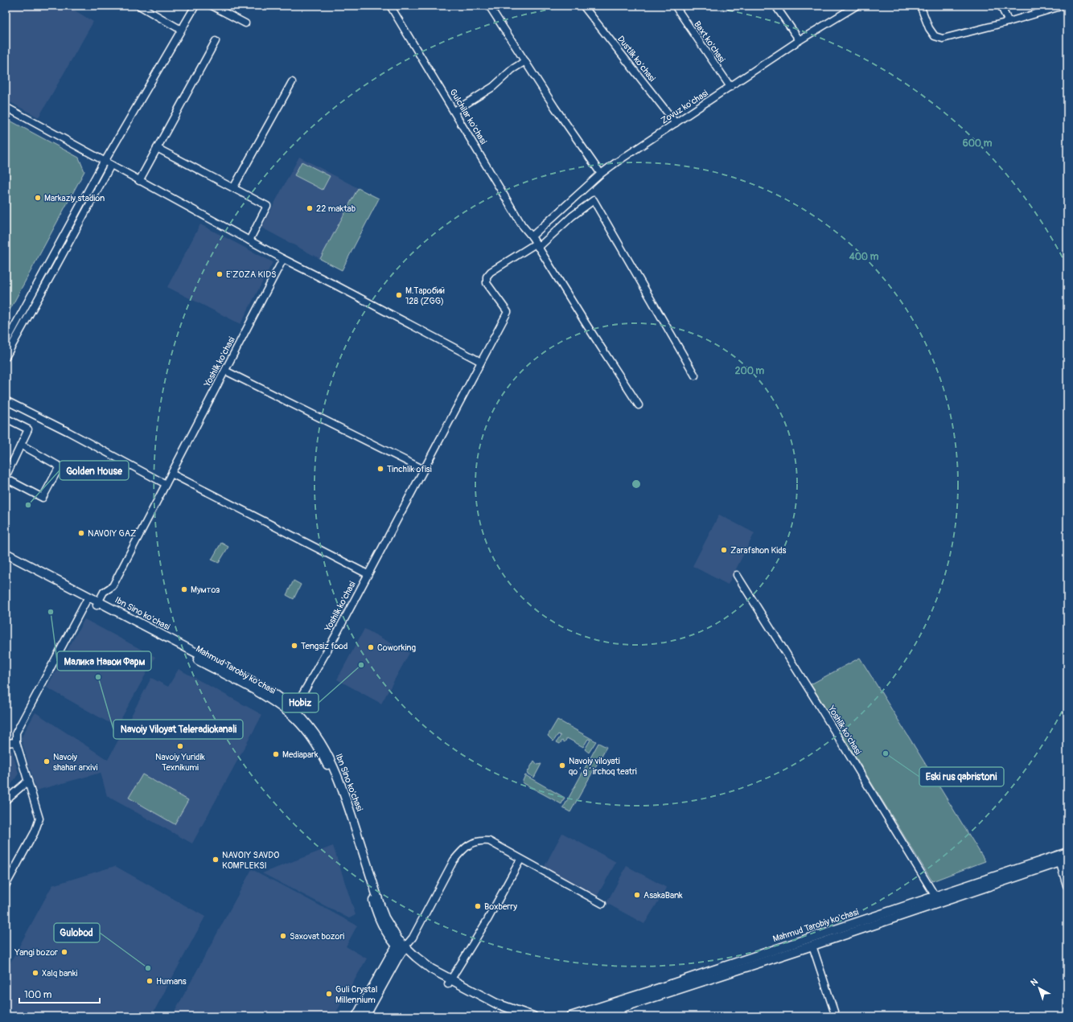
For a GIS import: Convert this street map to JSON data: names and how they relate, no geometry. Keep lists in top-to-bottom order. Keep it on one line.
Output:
{"streets":{"main road":["Mahmud Tarobiy ko'chasi"],"street":["Baxt ko'chasi","Dustlik ko'chasi","Zovuz ko'chasi","Gulchilar ko'chasi","Yoshlik ko'chasi"]},"crossings":[["Baxt ko'chasi","Zovuz ko'chasi"],["Dustlik ko'chasi","Zovuz ko'chasi"],["Zovuz ko'chasi","Gulchilar ko'chasi"],["Gulchilar ko'chasi","Yoshlik ko'chasi"],["Yoshlik ko'chasi","Mahmud Tarobiy ko'chasi"]],"places":["Markaziy stadion","22 maktab","E'ZOZA KIDS","М.Таробий 128 (ZGG)","Tinchlik ofisi","Golden House","NAVOIY GAZ","Zarafshon Kids","Мумтоз","Малика Навои Фарм","Tengsiz food","Coworking","Hobiz","Navoiy Viloyat Teleradiokanali","Navoiy Yuridik Texnikumi","Eski rus qabristoni","Mediapark","Navoiy shahar arxivi","Navoiy viloyati qoʻgʻirchoq teatri","NAVOIY SAVDO KOMPLEKSI","AsakaBank","Boxberry","Saxovat bozori","Yangi bozor","Gulobod","Xalq banki","Humans","Guli Crystal Millennium"],"scale_bar":"100 m","north":"top left","rings":["600 m","400 m","200 m"]}
